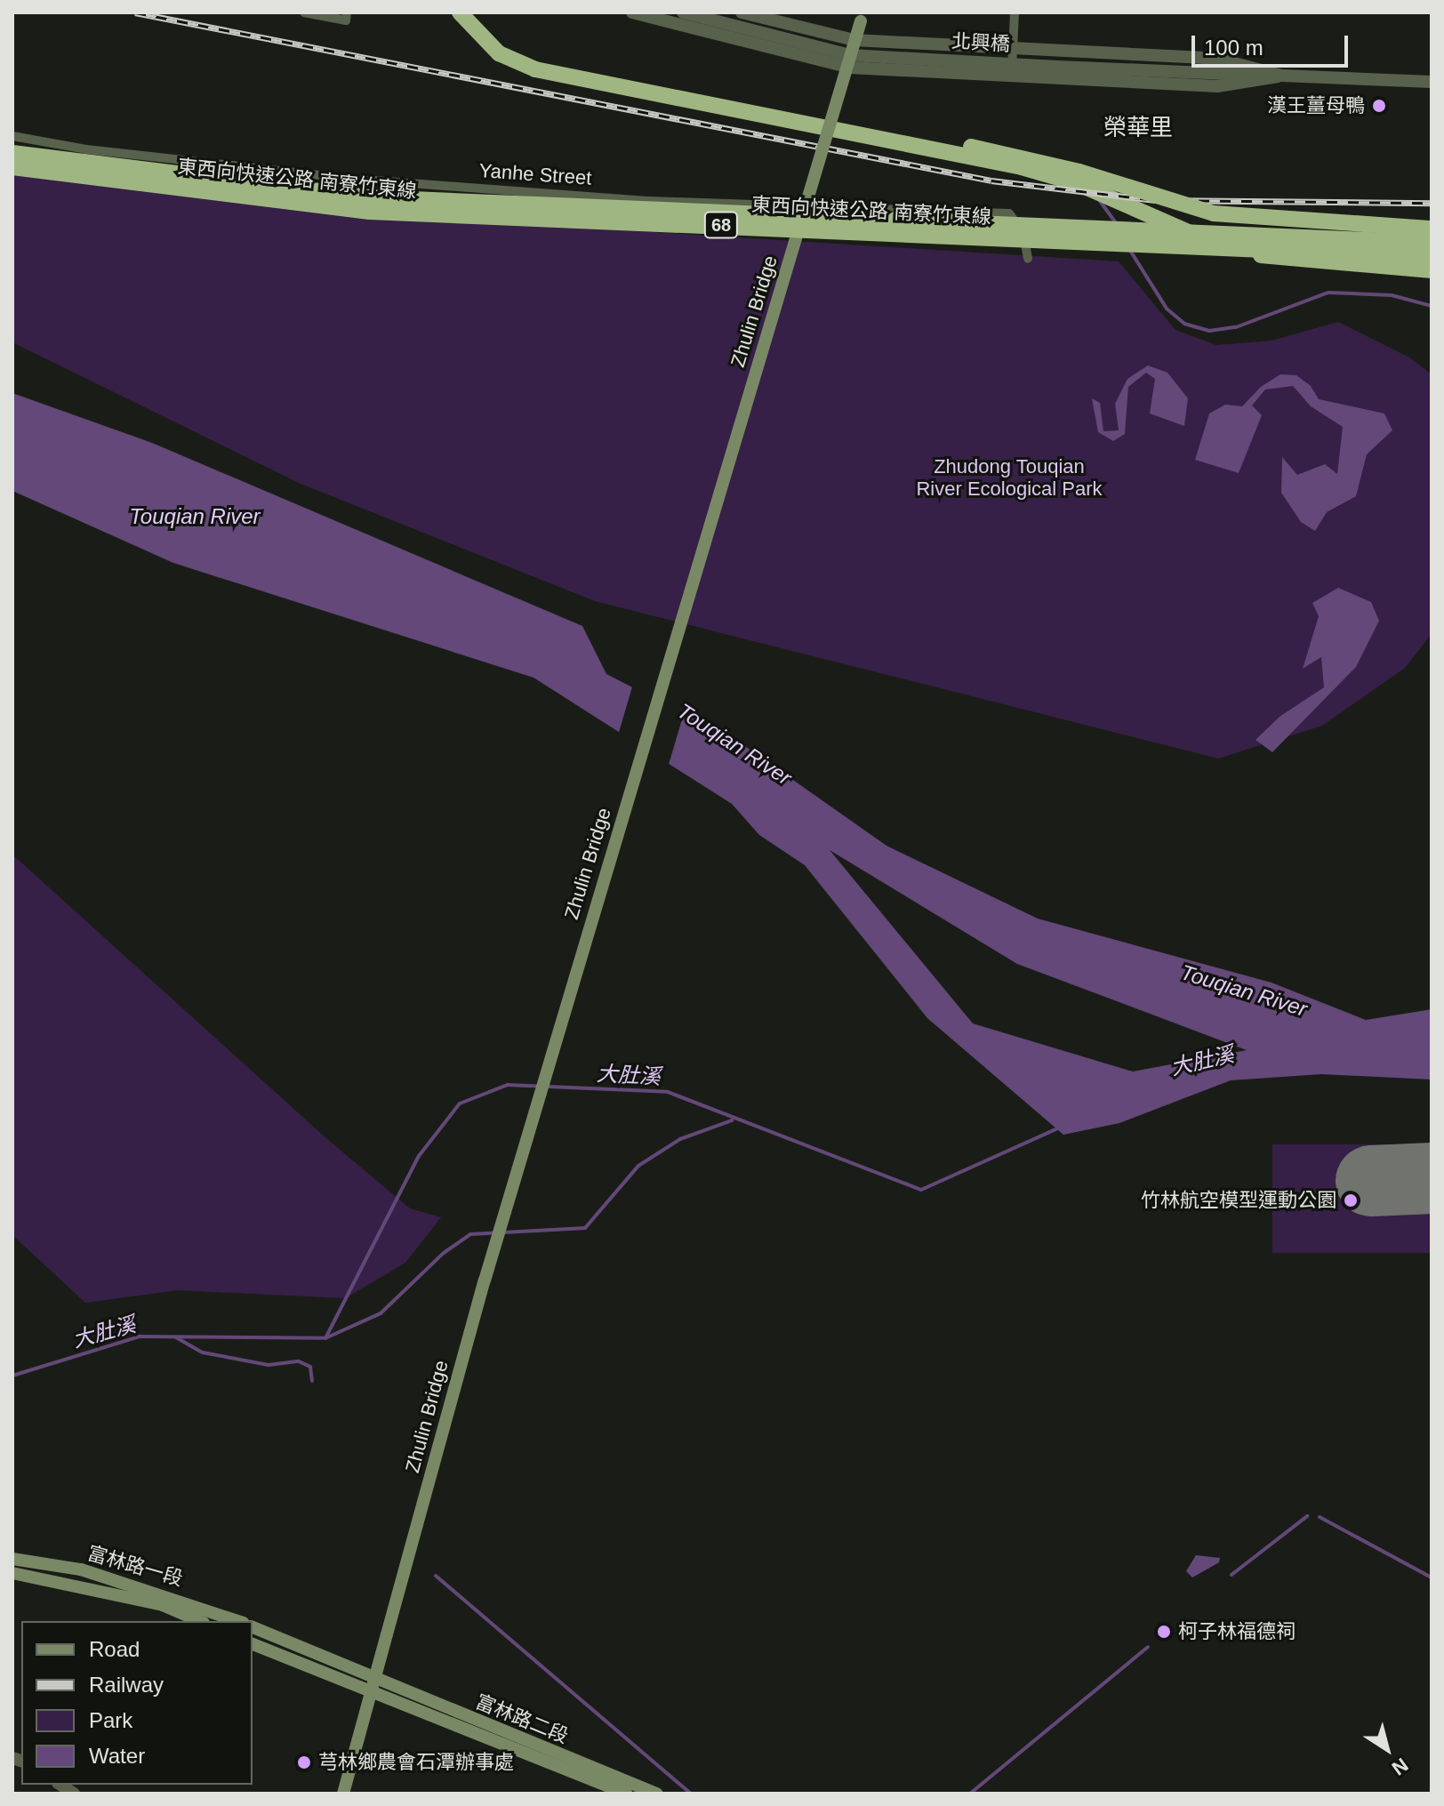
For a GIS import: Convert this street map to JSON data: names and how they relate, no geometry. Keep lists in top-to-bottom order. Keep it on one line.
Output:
{"streets":{"highway":["東西向快速公路 南寮竹東線","68"],"main road":["Zhulin Bridge","富林路一段","富林路二段"],"street":["北興橋","Yanhe Street"]},"crossings":[["北興橋","Zhulin Bridge"],["Zhulin Bridge","富林路二段"]],"districts":["榮華里"],"water":["Touqian River","大肚溪"],"parks":["Zhudong Touqian River Ecological Park"],"places":["漢王薑母鴨","竹林航空模型運動公園","柯子林福德祠","芎林鄉農會石潭辦事處"],"legend":["Road","Railway","Park","Water"],"scale_bar":"100 m","north":"bottom right"}
